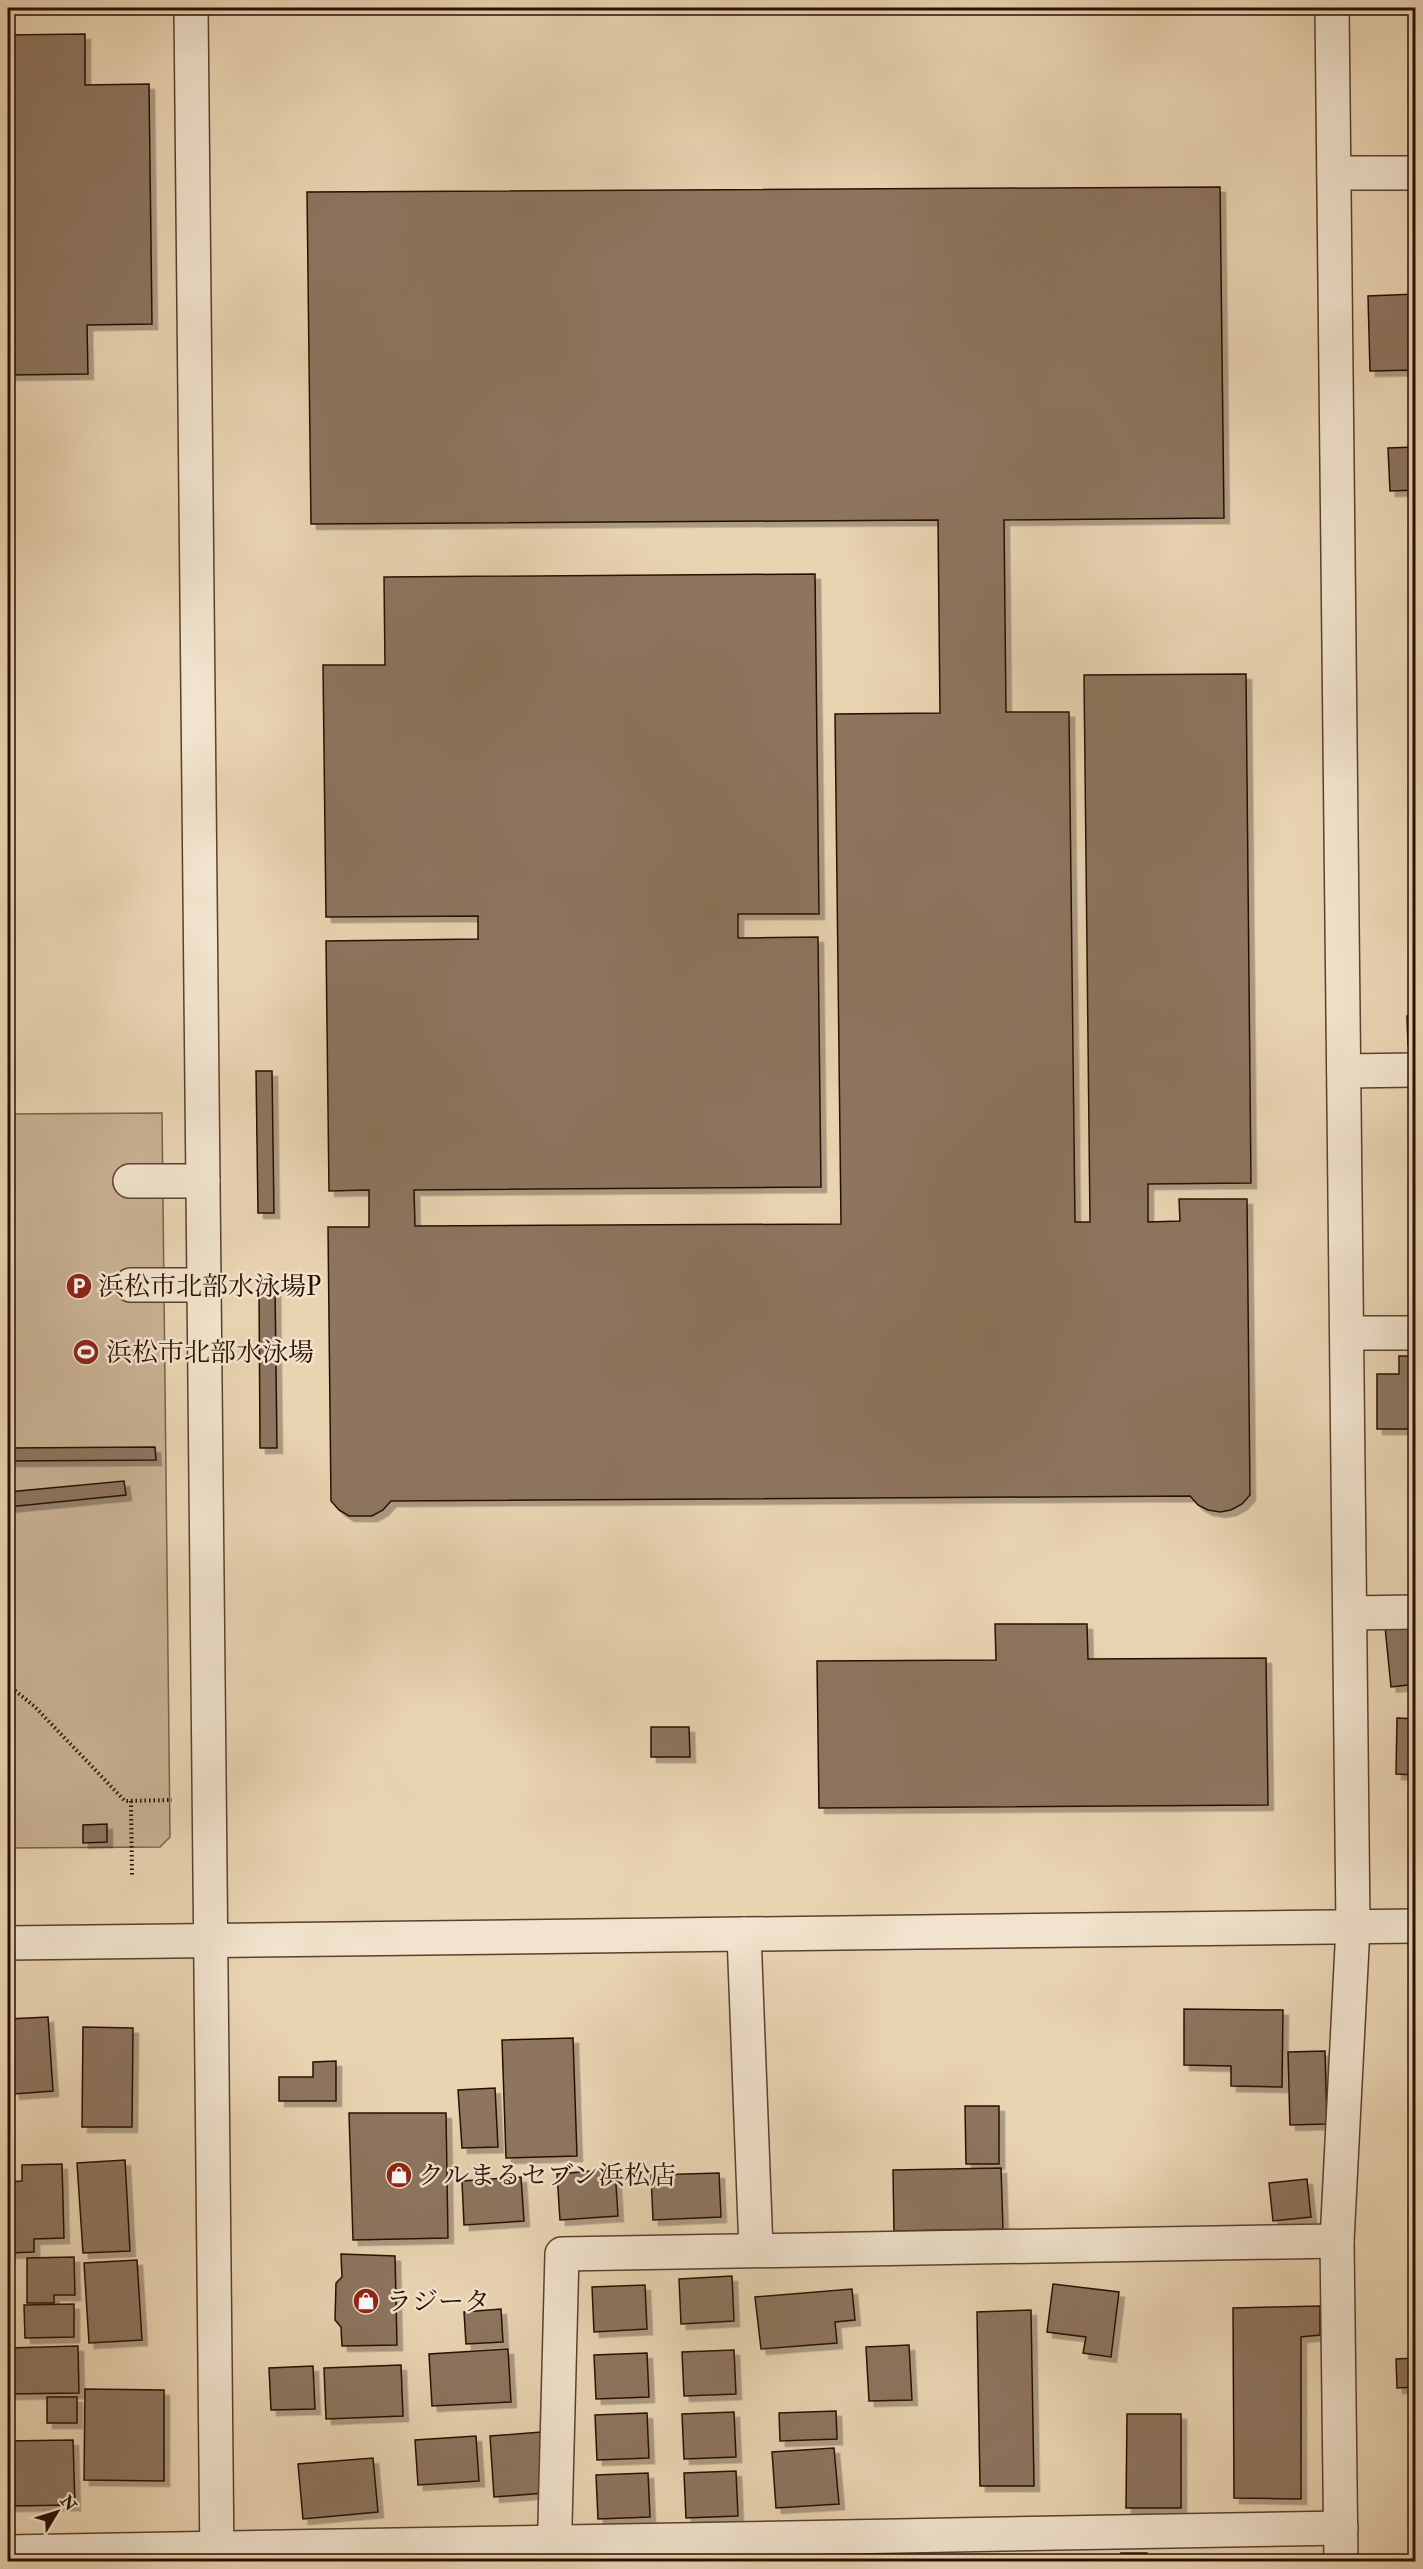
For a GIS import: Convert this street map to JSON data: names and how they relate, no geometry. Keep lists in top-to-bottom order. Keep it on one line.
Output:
{"places":{"parking":["浜松市北部水泳場P"],"sports":["浜松市北部水泳場"],"shop":["クルまるセブン浜松店","ラジータ"]},"north":"top right"}
